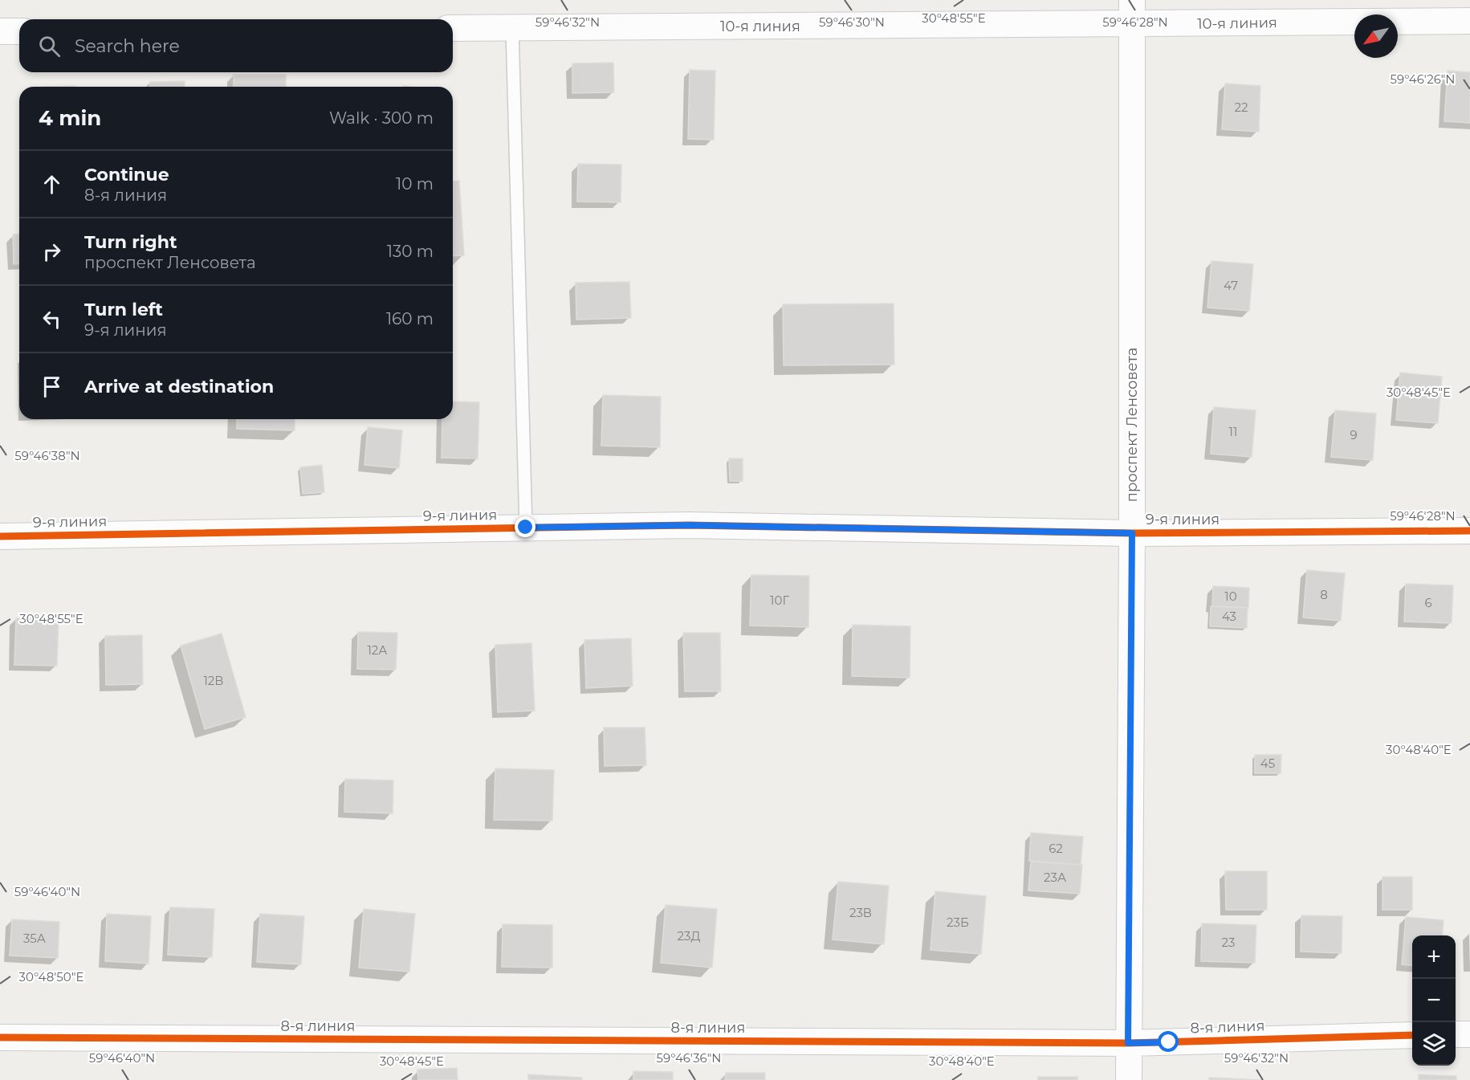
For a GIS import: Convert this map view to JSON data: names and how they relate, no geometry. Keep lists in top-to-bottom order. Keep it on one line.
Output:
{"streets":{"street":["10-я линия","проспект Ленсовета","9-я линия","8-я линия"]},"crossings":[["10-я линия","проспект Ленсовета"],["проспект Ленсовета","9-я линия"],["проспект Ленсовета","8-я линия"]],"house_numbers":["22","47","11","9","8","10","10Г","6","43","12А","12В","45","62","23А","23В","23Б","23Д","35А","23"],"north":"bottom left","page":{"search":"Search here","heading":["4 min","Walk · 300 m"],"list":[["Continue","8-я линия","10 m"],["Turn right","проспект Ленсовета","130 m"],["Turn left","9-я линия","160 m"],"Arrive at destination"],"map_buttons":["+","−"]},"coordinates":["30°48'55\"E","59°46'32\"N","59°46'30\"N","59°46'28\"N","59°46'26\"N","30°48'45\"E","59°46'38\"N","30°48'40\"E","59°46'40\"N","30°48'50\"E","59°46'36\"N"]}
